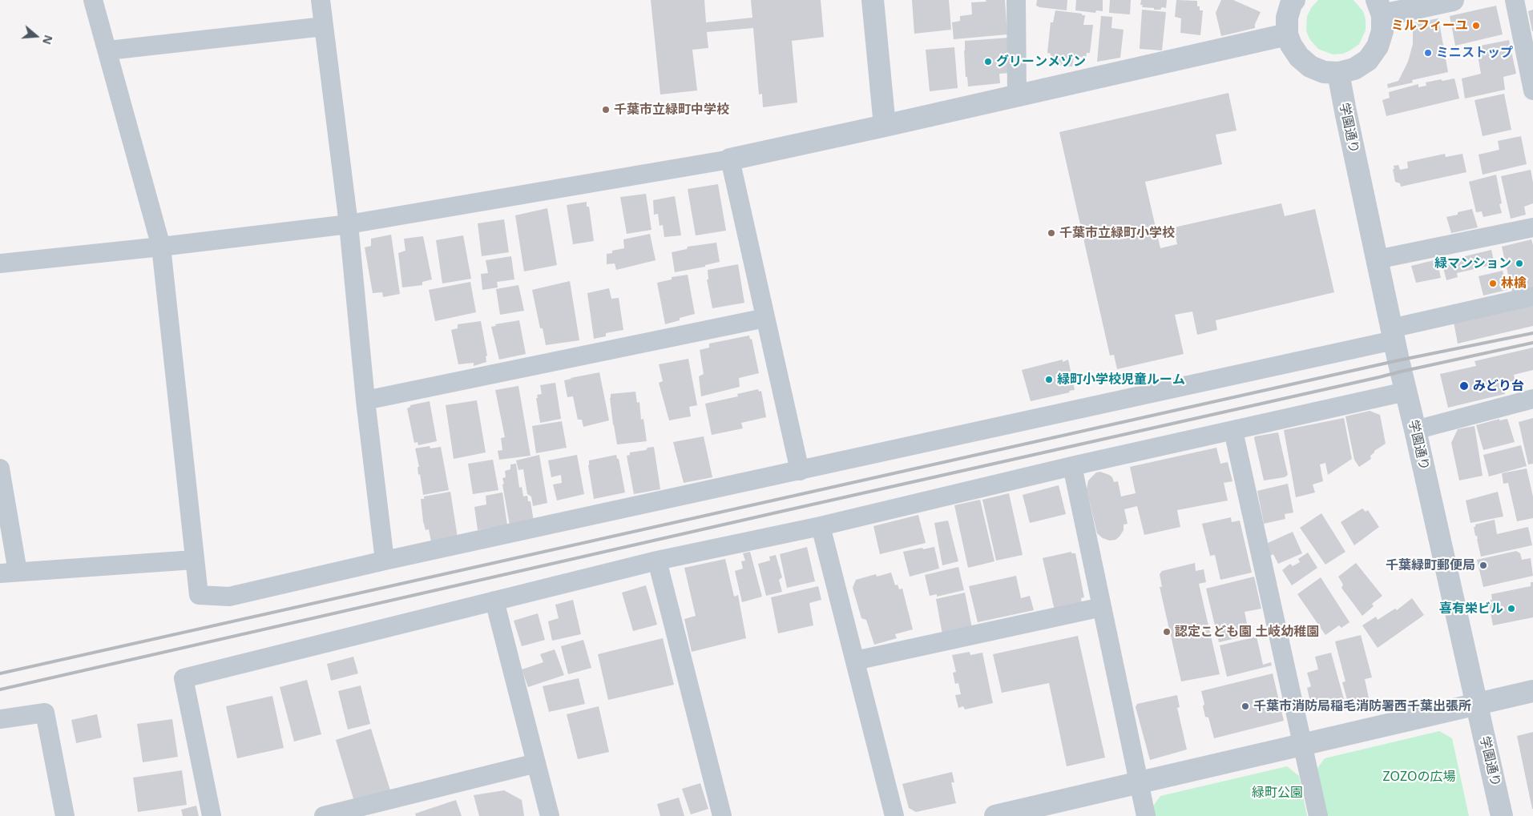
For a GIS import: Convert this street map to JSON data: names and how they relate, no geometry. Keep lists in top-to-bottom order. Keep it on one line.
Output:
{"streets":{"street":["学園通り"]},"parks":["ZOZOの広場","緑町公園"],"places":["ミルフィーユ","ミニストップ","グリーンメゾン","千葉市立緑町中学校","千葉市立緑町小学校","緑マンション","林檎","緑町小学校児童ルーム","みどり台","千葉緑町郵便局","喜有栄ビル","認定こども園 土岐幼稚園","千葉市消防局稲毛消防署西千葉出張所"],"north":"right"}
